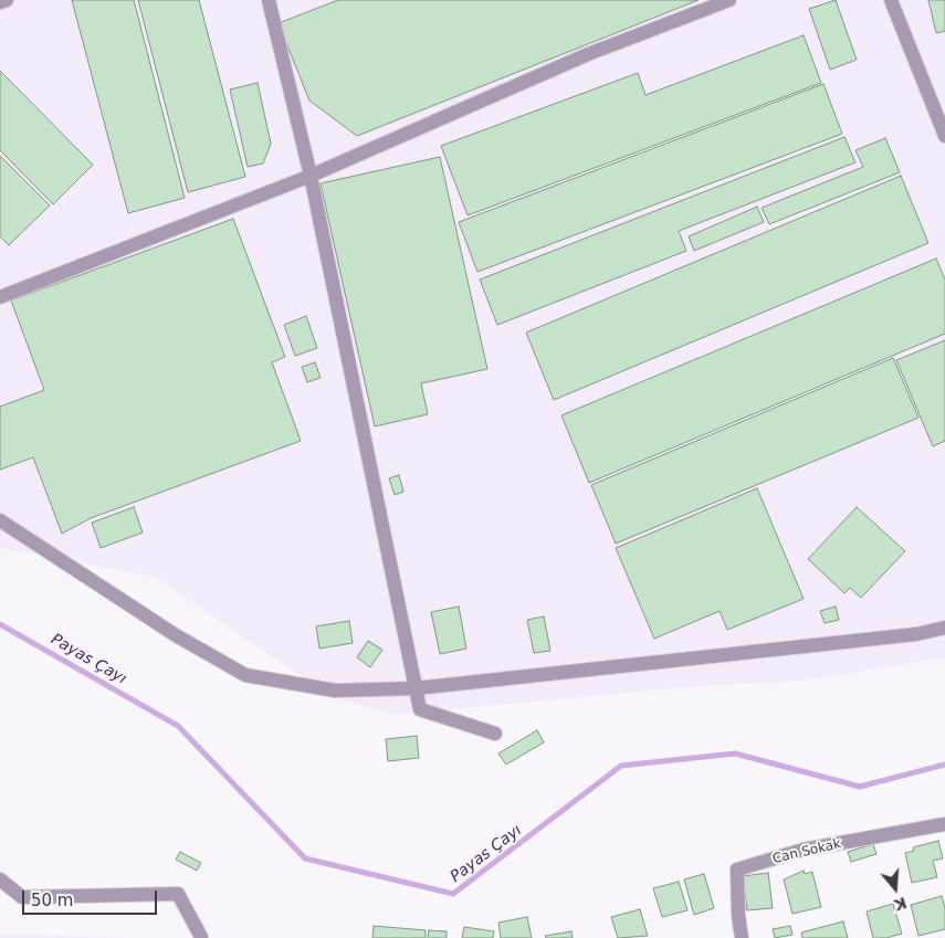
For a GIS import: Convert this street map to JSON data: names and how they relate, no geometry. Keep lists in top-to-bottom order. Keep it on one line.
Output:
{"streets":{"street":["Can Sokak"]},"water":["Payas Çayı"],"scale_bar":"50 m","north":"bottom"}
